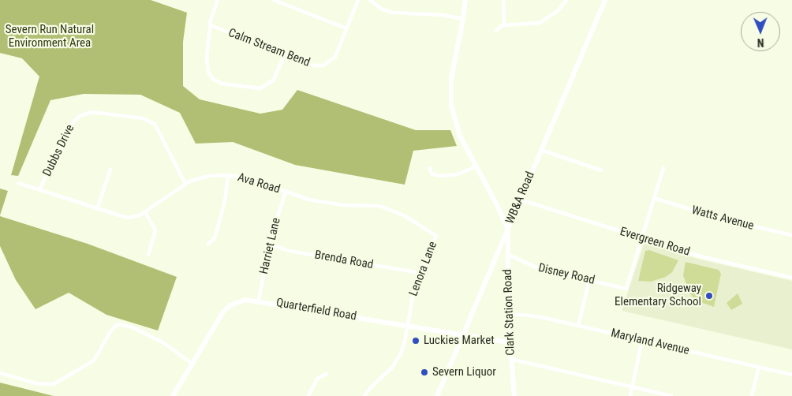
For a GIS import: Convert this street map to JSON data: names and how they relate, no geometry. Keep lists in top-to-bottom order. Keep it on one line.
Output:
{"streets":{"street":["Calm Stream Bend","Dubbs Drive","Ava Road","WB&A Road","Watts Avenue","Evergreen Road","Harriet Lane","Brenda Road","Lenora Lane","Disney Road","Quarterfield Road","Clark Station Road","Maryland Avenue"]},"crossings":[["Dubbs Drive","Ava Road"],["Ava Road","Harriet Lane"],["Ava Road","Lenora Lane"],["WB&A Road","Evergreen Road"],["WB&A Road","Quarterfield Road"],["WB&A Road","Clark Station Road"],["Evergreen Road","Disney Road"],["Harriet Lane","Brenda Road"],["Harriet Lane","Quarterfield Road"],["Brenda Road","Lenora Lane"],["Lenora Lane","Quarterfield Road"],["Disney Road","Clark Station Road"],["Quarterfield Road","Clark Station Road"],["Clark Station Road","Maryland Avenue"]],"parks":["Severn Run Natural Environment Area"],"places":["Ridgeway Elementary School","Luckies Market","Severn Liquor"],"north":"bottom"}
